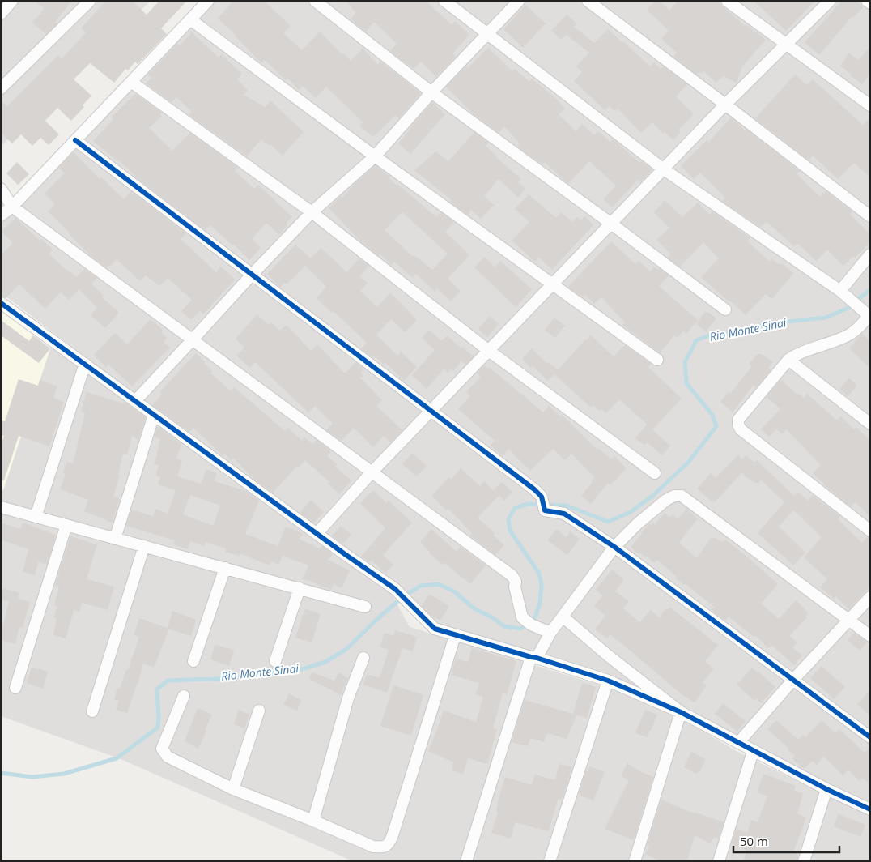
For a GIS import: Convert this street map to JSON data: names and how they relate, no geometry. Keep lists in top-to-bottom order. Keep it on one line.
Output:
{"water":["Rio Monte Sinai"],"scale_bar":"50 m"}
